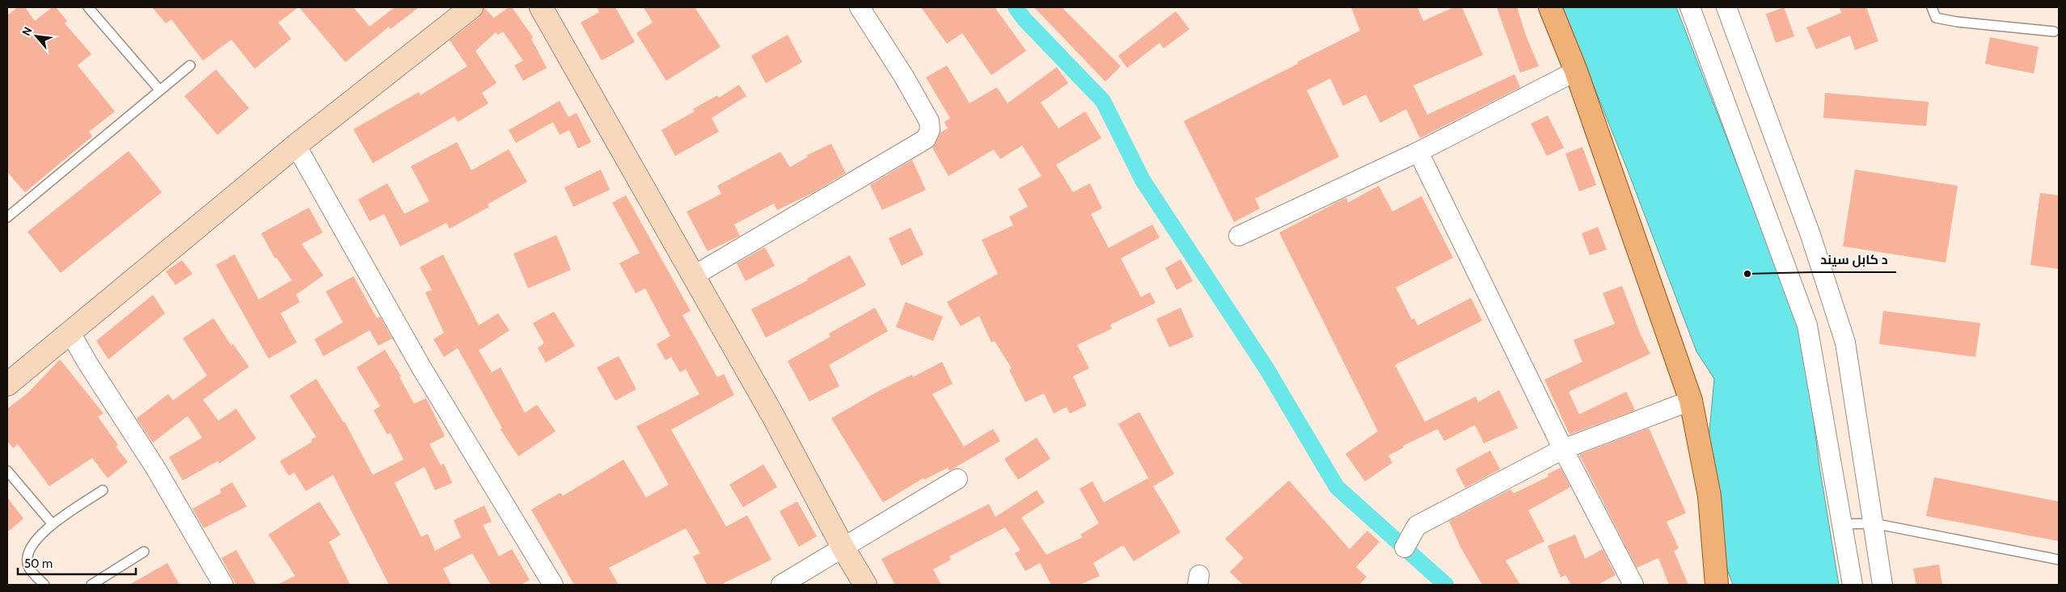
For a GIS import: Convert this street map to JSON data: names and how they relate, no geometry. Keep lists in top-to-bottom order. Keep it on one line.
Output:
{"places":["د کابل سيند"],"scale_bar":"50 m","north":"top left"}
